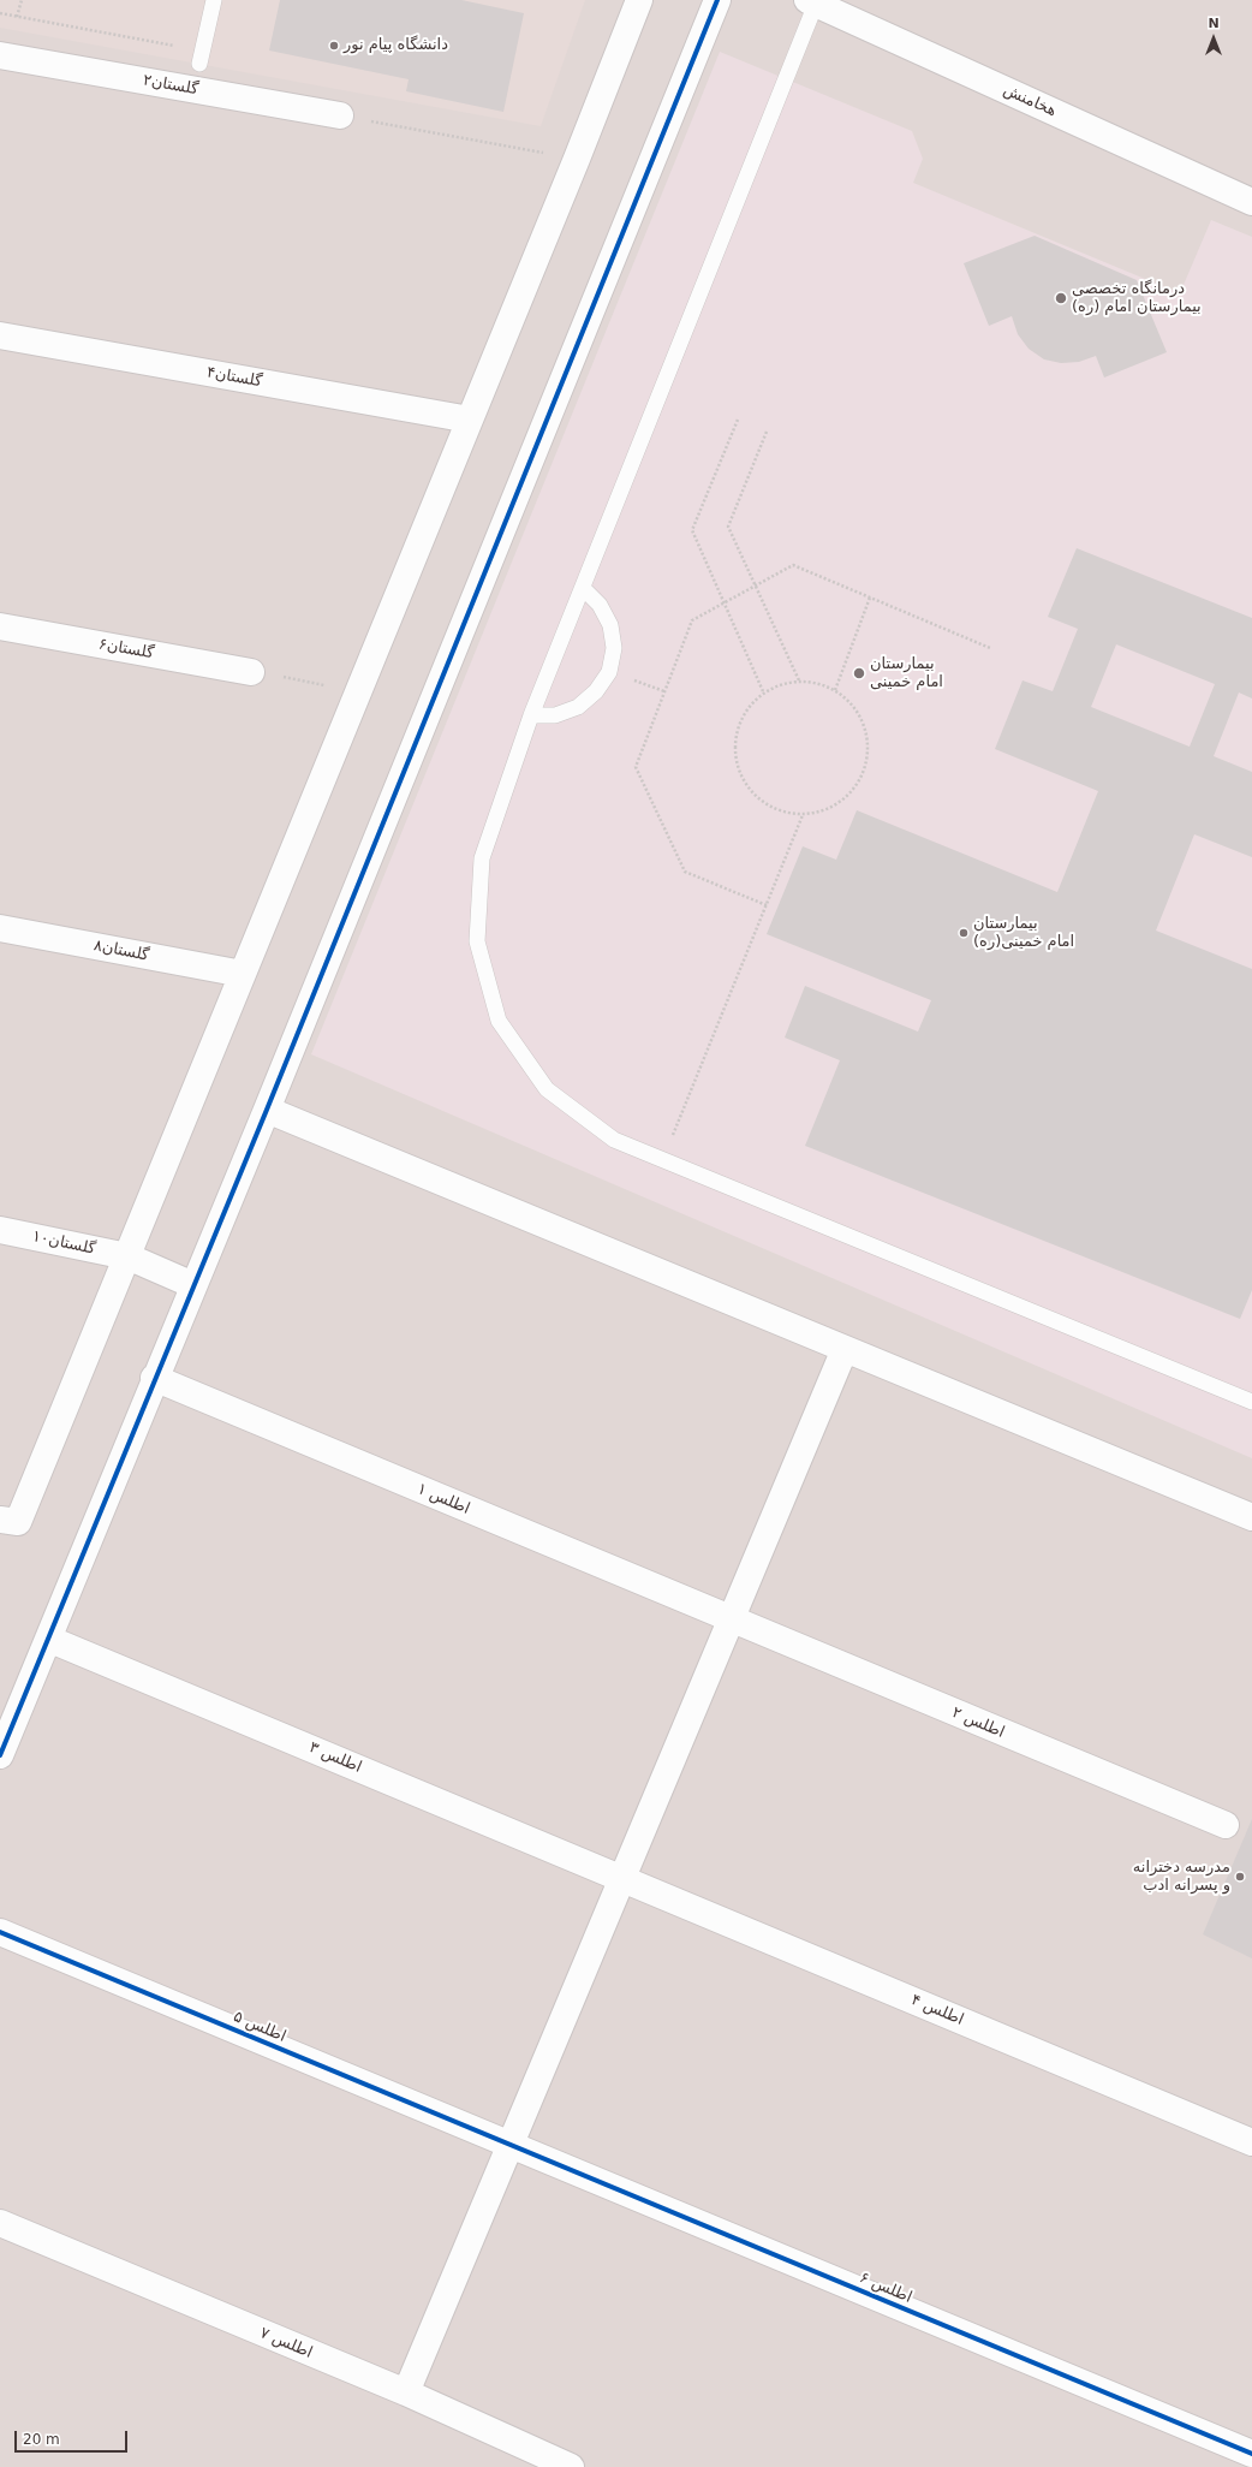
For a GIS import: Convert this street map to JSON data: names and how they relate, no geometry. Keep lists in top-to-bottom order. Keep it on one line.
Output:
{"streets":{"street":["گلستان۲","هخامنش","گلستان۴","گلستان۶","گلستان۸","گلستان۱۰","اطلس ۱","اطلس ۲","اطلس ۳","اطلس ۴","اطلس ۵","اطلس ۶","اطلس ۷"]},"crossings":[["اطلس ۱","اطلس ۲"],["اطلس ۳","اطلس ۴"],["اطلس ۵","اطلس ۶"]],"places":["دانشگاه پیام نور","درمانگاه تخصصی بیمارستان امام (ره)","بیمارستان امام خمینی","بیمارستان امام خمینی(ره)","مدرسه دخترانه و پسرانه ادب"],"scale_bar":"20 m","north":"top"}
